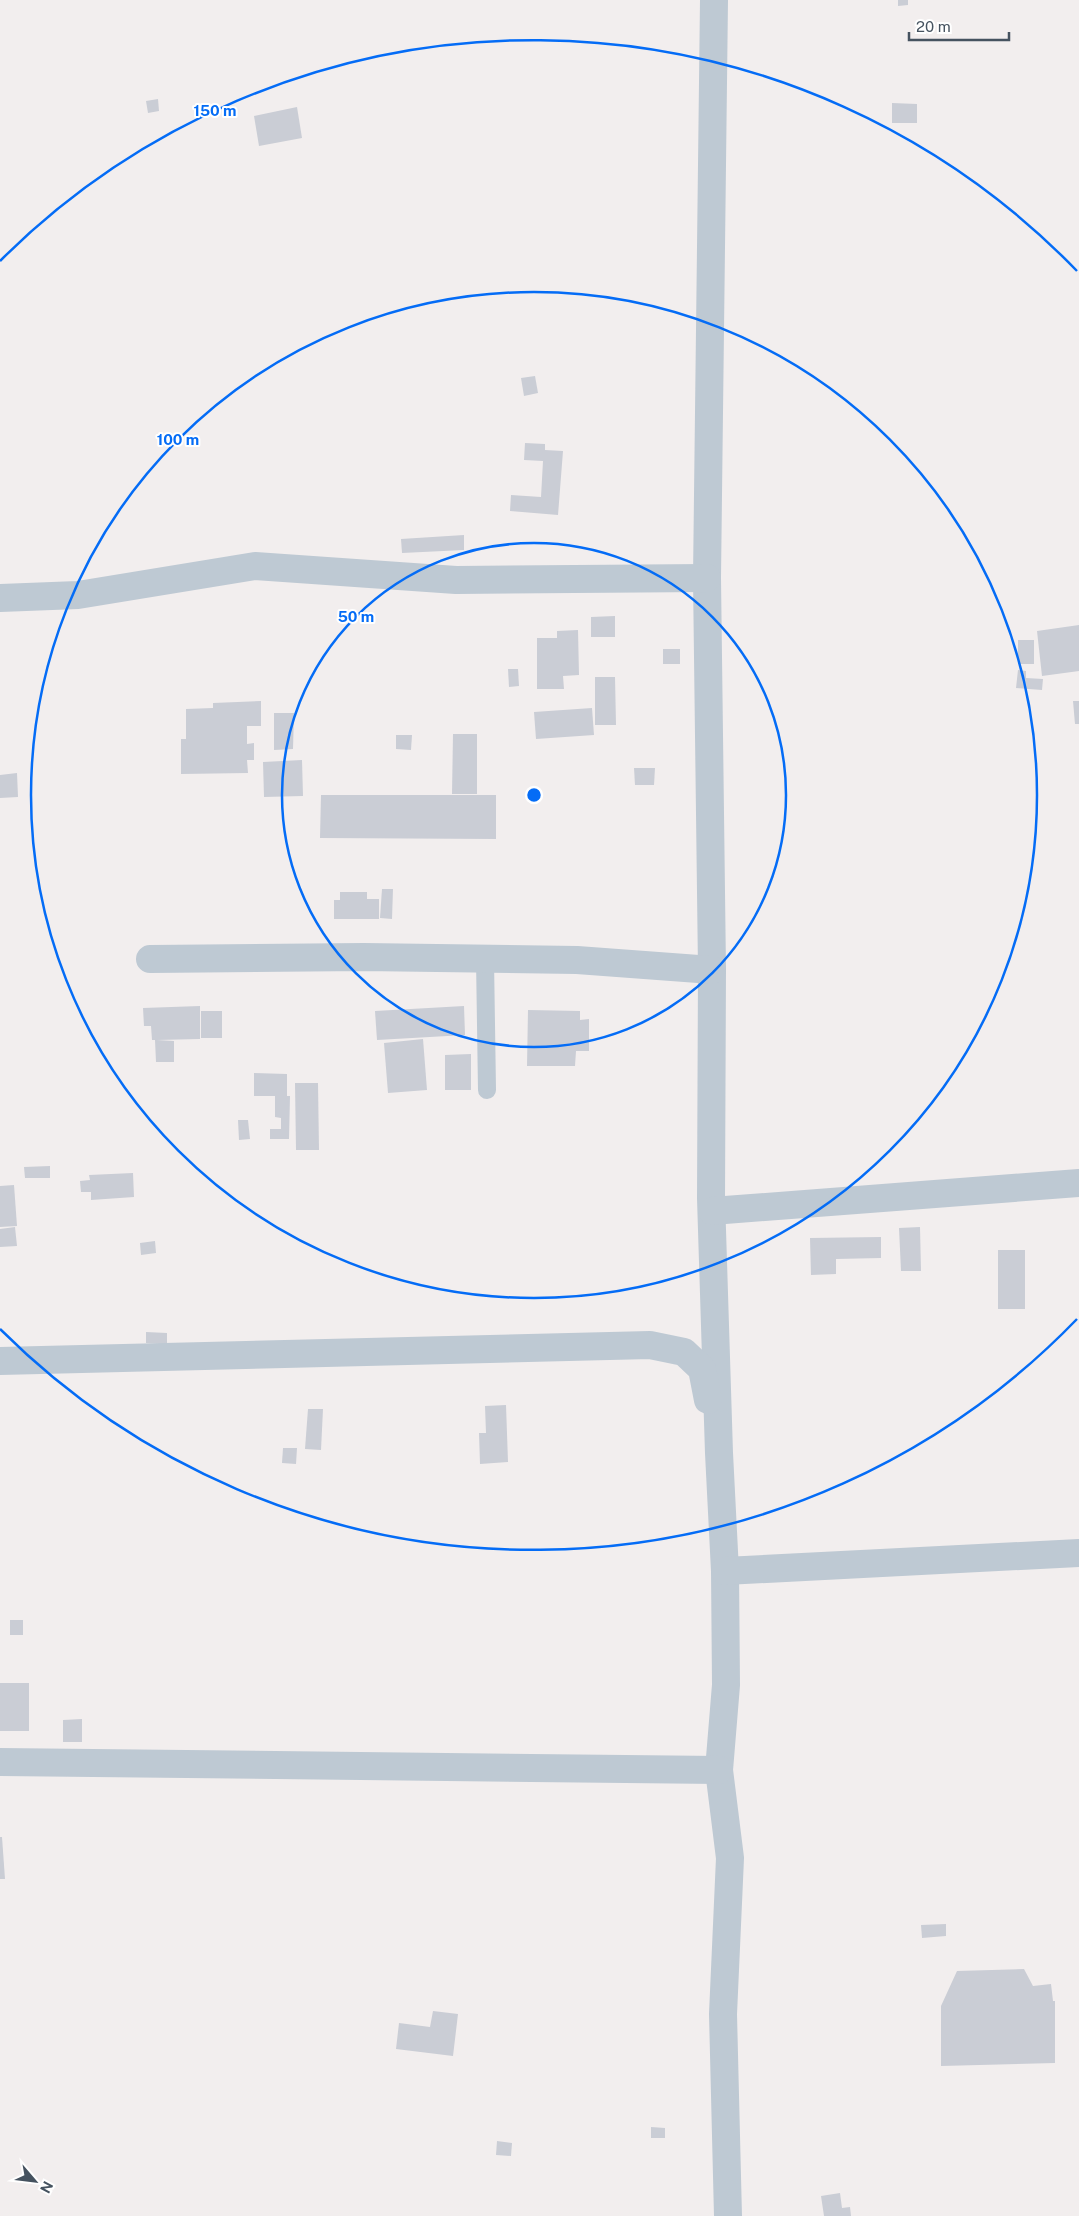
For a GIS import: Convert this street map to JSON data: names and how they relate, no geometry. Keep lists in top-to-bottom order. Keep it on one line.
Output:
{"scale_bar":"20 m","north":"bottom right","rings":["150 m","100 m","50 m"]}
